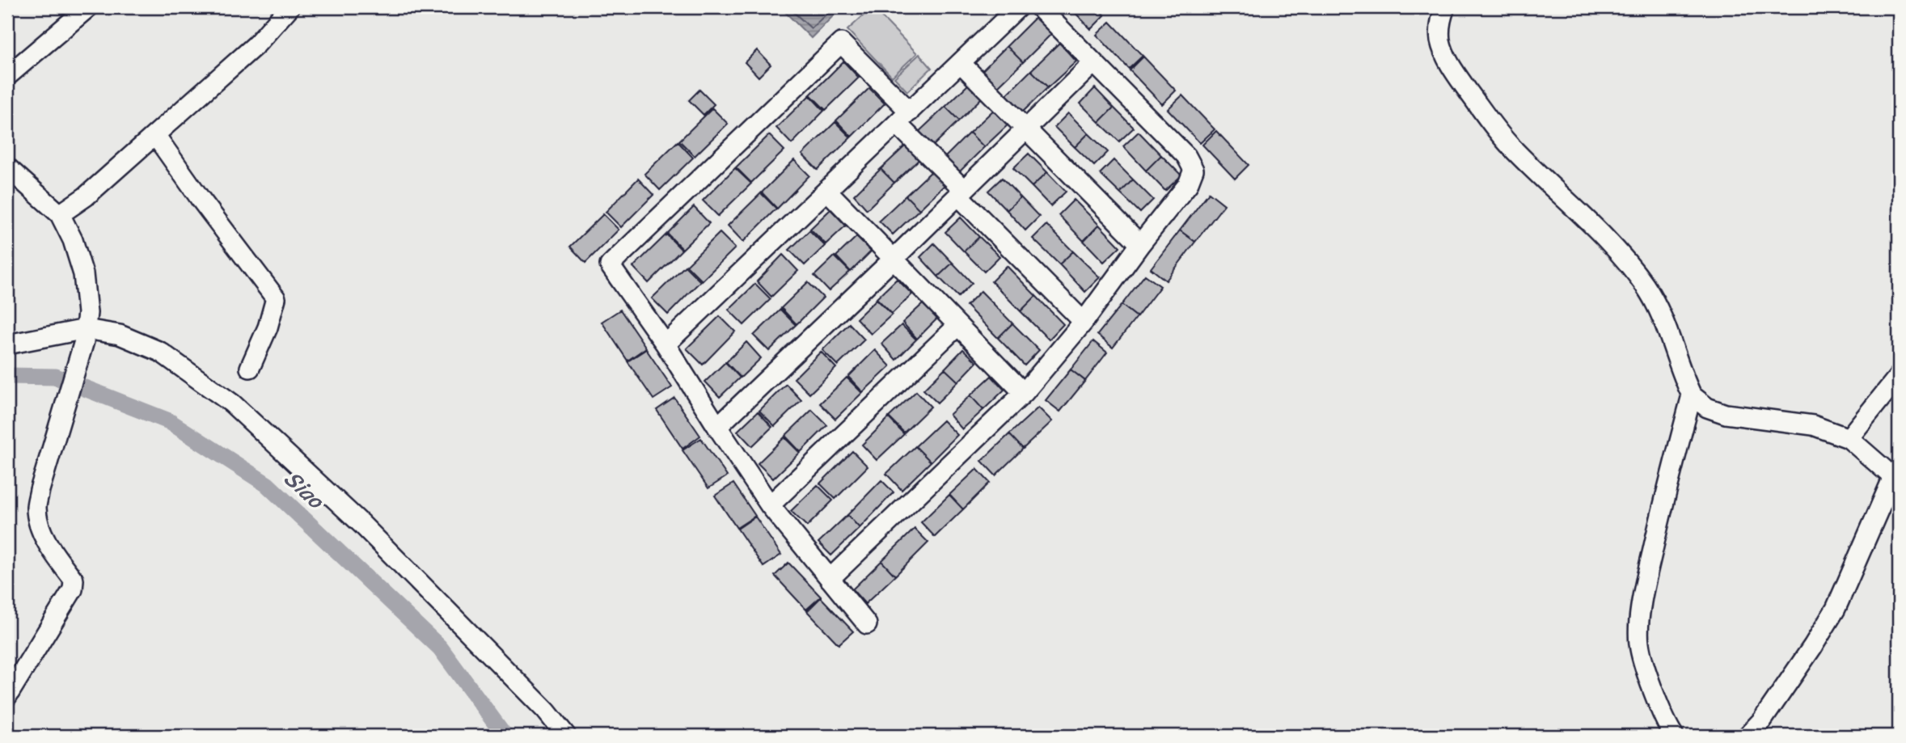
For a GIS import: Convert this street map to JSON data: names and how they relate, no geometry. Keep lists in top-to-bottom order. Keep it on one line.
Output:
{"water":["Siao"]}
